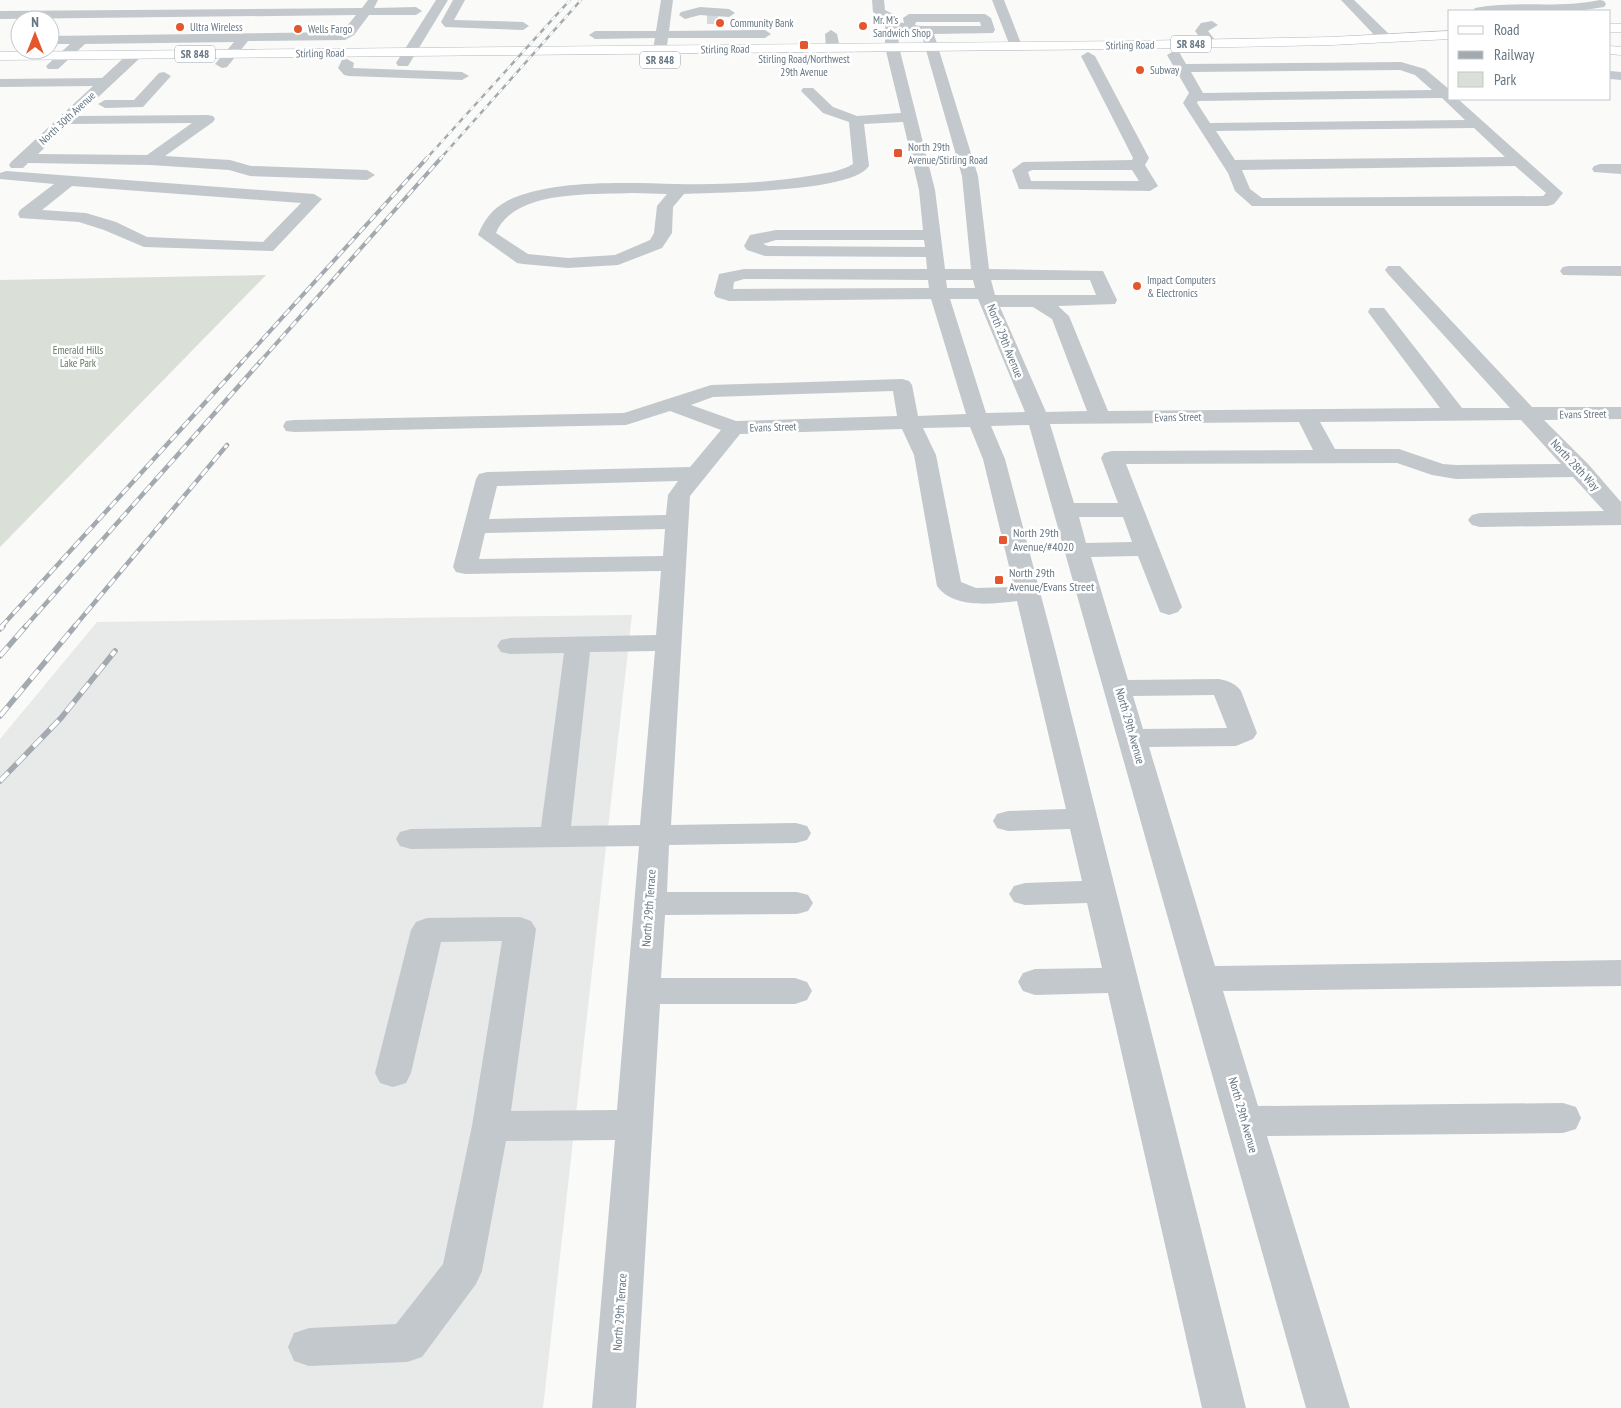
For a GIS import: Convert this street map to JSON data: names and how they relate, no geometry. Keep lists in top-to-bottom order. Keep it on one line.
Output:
{"streets":{"main road":["SR 848","Stirling Road"],"street":["North 30th Avenue","North 29th Avenue","Evans Street","North 28th Way","North 29th Terrace"]},"crossings":[["Stirling Road","North 30th Avenue"],["Stirling Road","North 29th Avenue"],["North 29th Avenue","Evans Street"],["Evans Street","North 28th Way"],["Evans Street","North 29th Terrace"]],"parks":["Emerald Hills Lake Park"],"places":{"other":["Community Bank","Mr. M's Sandwich Shop","Ultra Wireless","Wells Fargo","Subway","Impact Computers & Electronics"],"transit":["Stirling Road/Northwest 29th Avenue","North 29th Avenue/Stirling Road","North 29th Avenue/#4020","North 29th Avenue/Evans Street"]},"legend":["Road","Railway","Park"],"north":"top"}
